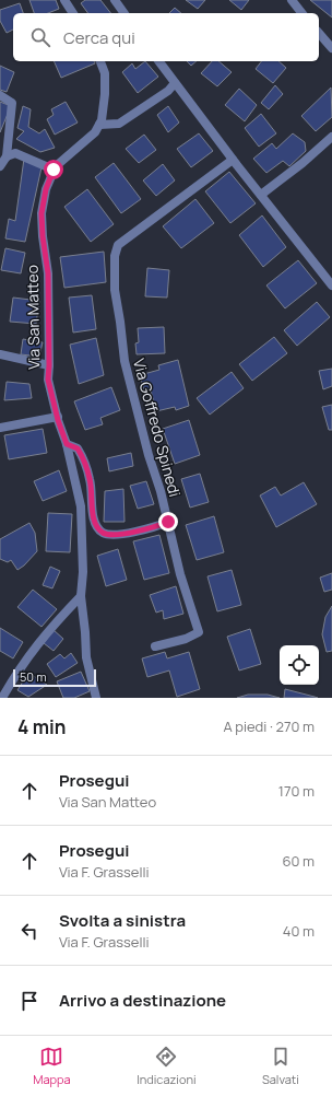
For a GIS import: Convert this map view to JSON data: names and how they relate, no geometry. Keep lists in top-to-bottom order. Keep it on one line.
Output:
{"streets":{"street":["Via San Matteo","Via Goffredo Spinedi"]},"scale_bar":"50 m","page":{"search":"Cerca qui","scale":"50 m","heading":["4 min","A piedi · 270 m"],"list":[["Prosegui","Via San Matteo","170 m"],["Prosegui","Via F. Grasselli","60 m"],["Svolta a sinistra","Via F. Grasselli","40 m"],"Arrivo a destinazione"],"nav":["Mappa","Indicazioni","Salvati"]}}
